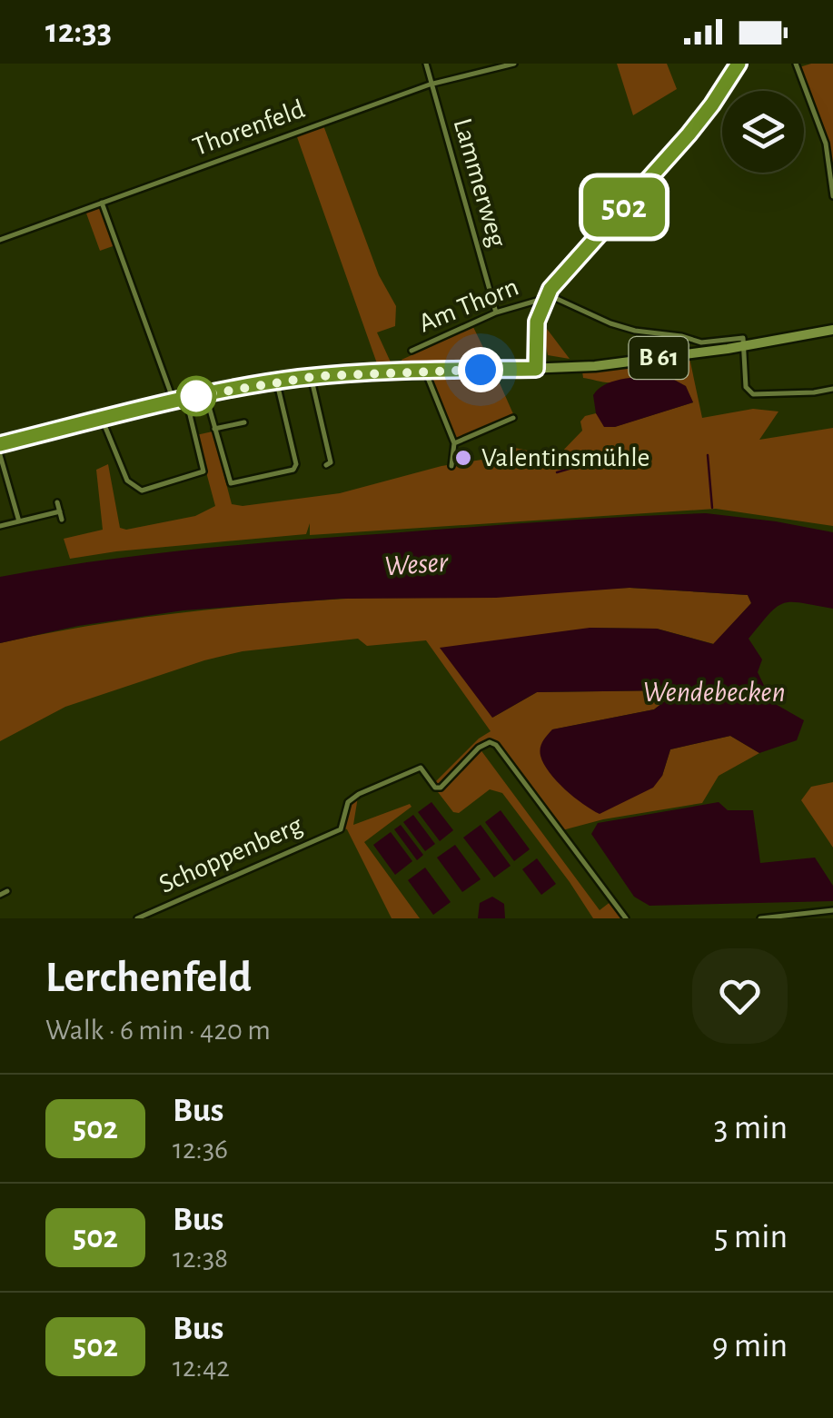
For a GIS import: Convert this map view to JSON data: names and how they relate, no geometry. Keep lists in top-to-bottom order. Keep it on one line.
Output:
{"streets":{"main road":["B 61"],"street":["Thorenfeld","Lammerweg","Am Thorn","Schoppenberg"]},"crossings":[["Thorenfeld","Lammerweg"],["Lammerweg","Am Thorn"],["Am Thorn","B 61"]],"water":["Weser","Wendebecken"],"places":["Valentinsmühle"],"lines":["bus line 502"],"page":{"status":"12:33","on_map":"502","heading":["Lerchenfeld","Walk · 6 min · 420 m"],"list":[{"mark":"502","name":"Bus","note":"12:36","value":"3 min"},{"mark":"502","name":"Bus","note":"12:38","value":"5 min"},{"mark":"502","name":"Bus","note":"12:42","value":"9 min"}]}}
